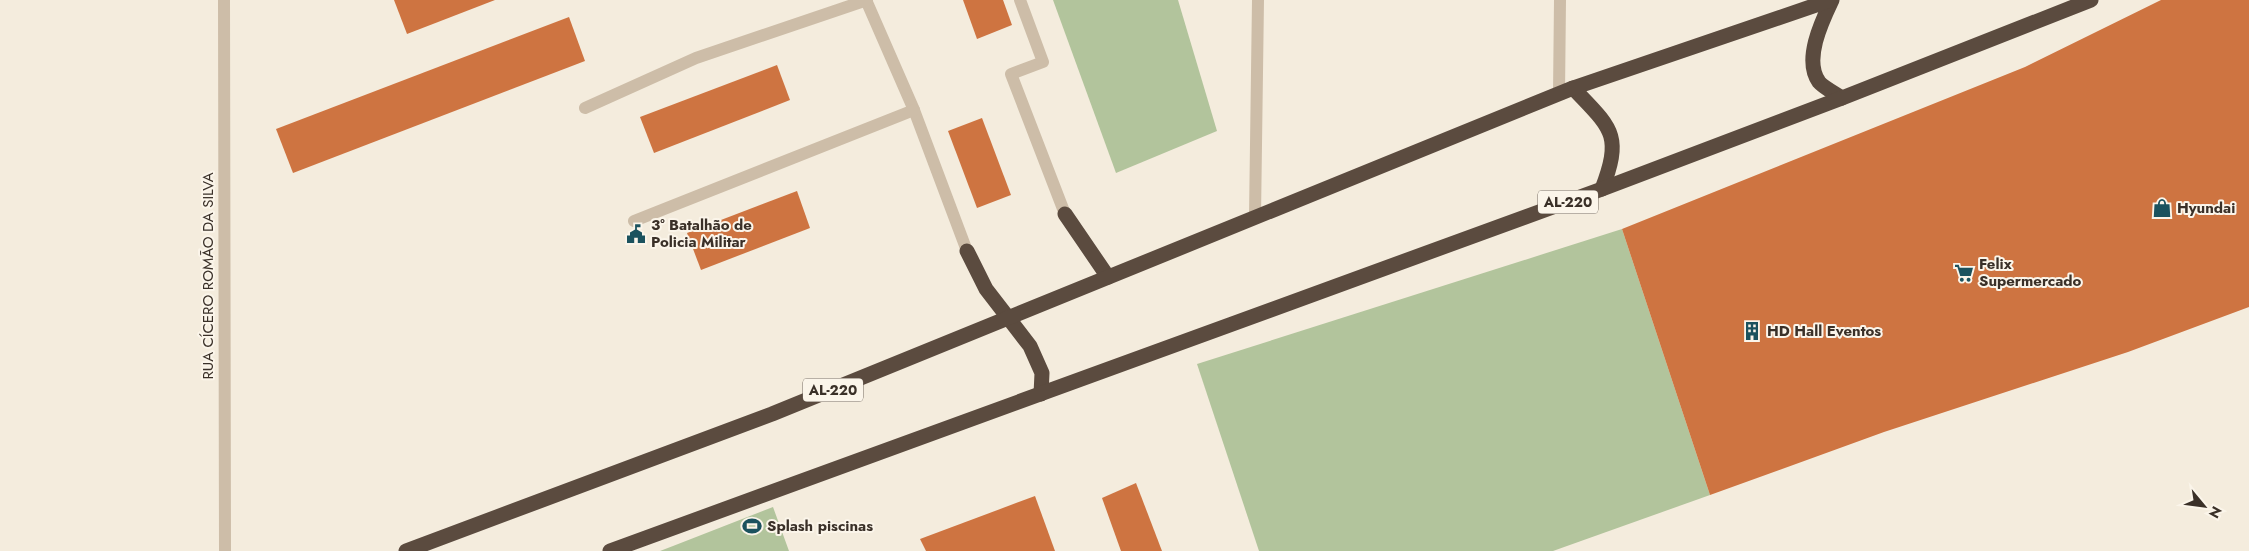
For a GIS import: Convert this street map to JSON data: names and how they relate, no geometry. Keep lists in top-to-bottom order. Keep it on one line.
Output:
{"streets":{"highway":["AL-220"],"street":["RUA CÍCERO ROMÃO DA SILVA"]},"places":{"shop":["Hyundai"],"public building":["3º Batalhão de Policia Militar"],"supermarket":["Felix Supermercado"],"building":["HD Hall Eventos"],"sports":["Splash piscinas"]},"north":"bottom right"}
